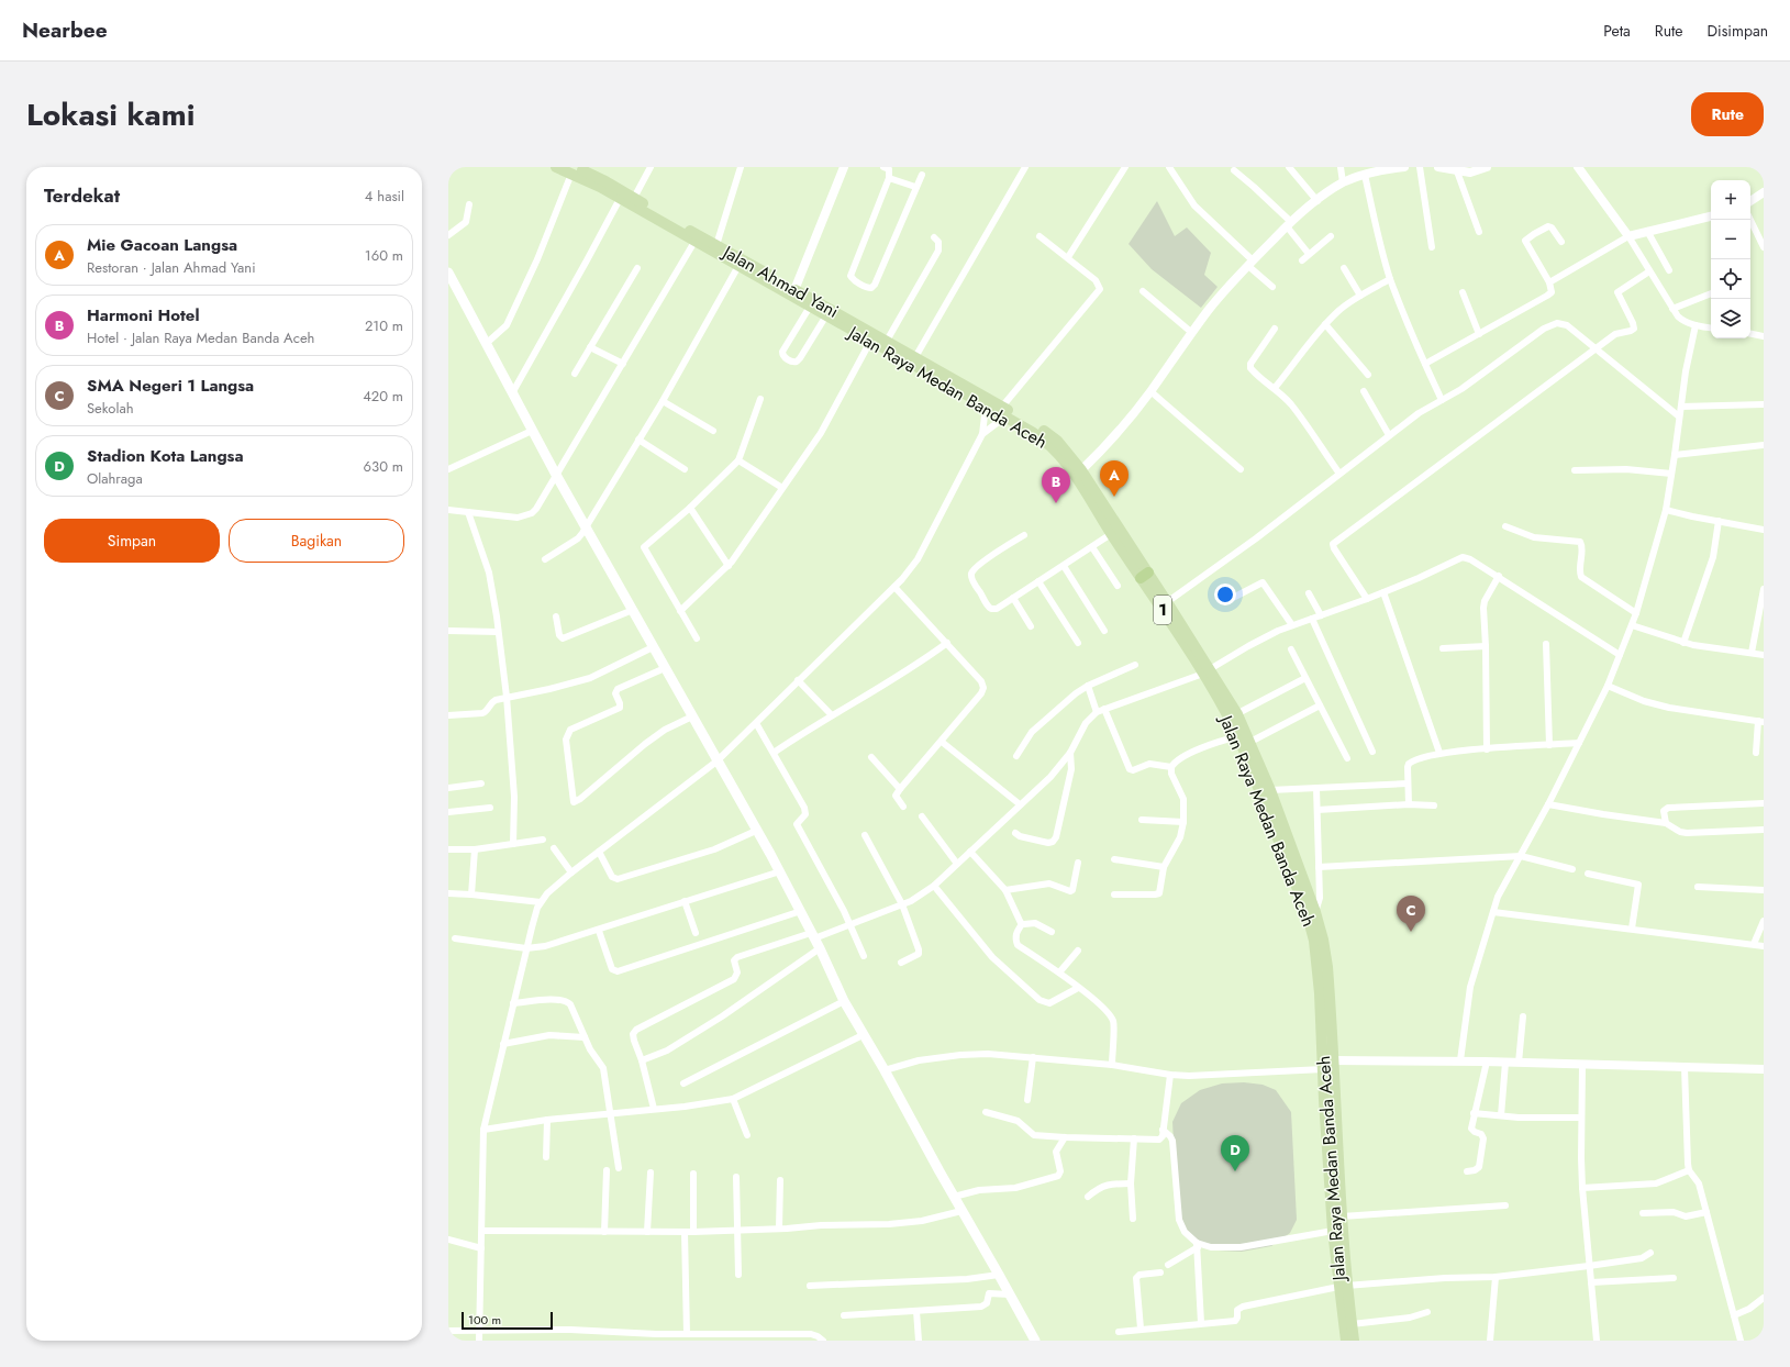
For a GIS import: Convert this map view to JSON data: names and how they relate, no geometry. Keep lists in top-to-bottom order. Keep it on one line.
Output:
{"streets":{"main road":["Jalan Ahmad Yani","Jalan Raya Medan Banda Aceh","1"]},"crossings":[["Jalan Ahmad Yani","Jalan Raya Medan Banda Aceh"]],"scale_bar":"100 m","page":{"header":"Nearbee","nav":["Peta","Rute","Disimpan"],"title":"Lokasi kami","buttons":["Rute",["Simpan","Bagikan"]],"heading":["Terdekat","4 hasil"],"map_buttons":["+","−"],"list":[{"mark":"A","name":"Mie Gacoan Langsa","note":"Restoran · Jalan Ahmad Yani","value":"160 m"},{"mark":"B","name":"Harmoni Hotel","note":"Hotel · Jalan Raya Medan Banda Aceh","value":"210 m"},{"mark":"C","name":"SMA Negeri 1 Langsa","note":"Sekolah","value":"420 m"},{"mark":"D","name":"Stadion Kota Langsa","note":"Olahraga","value":"630 m"}],"pins":["A","B","C","D"],"scale":"100 m"}}
